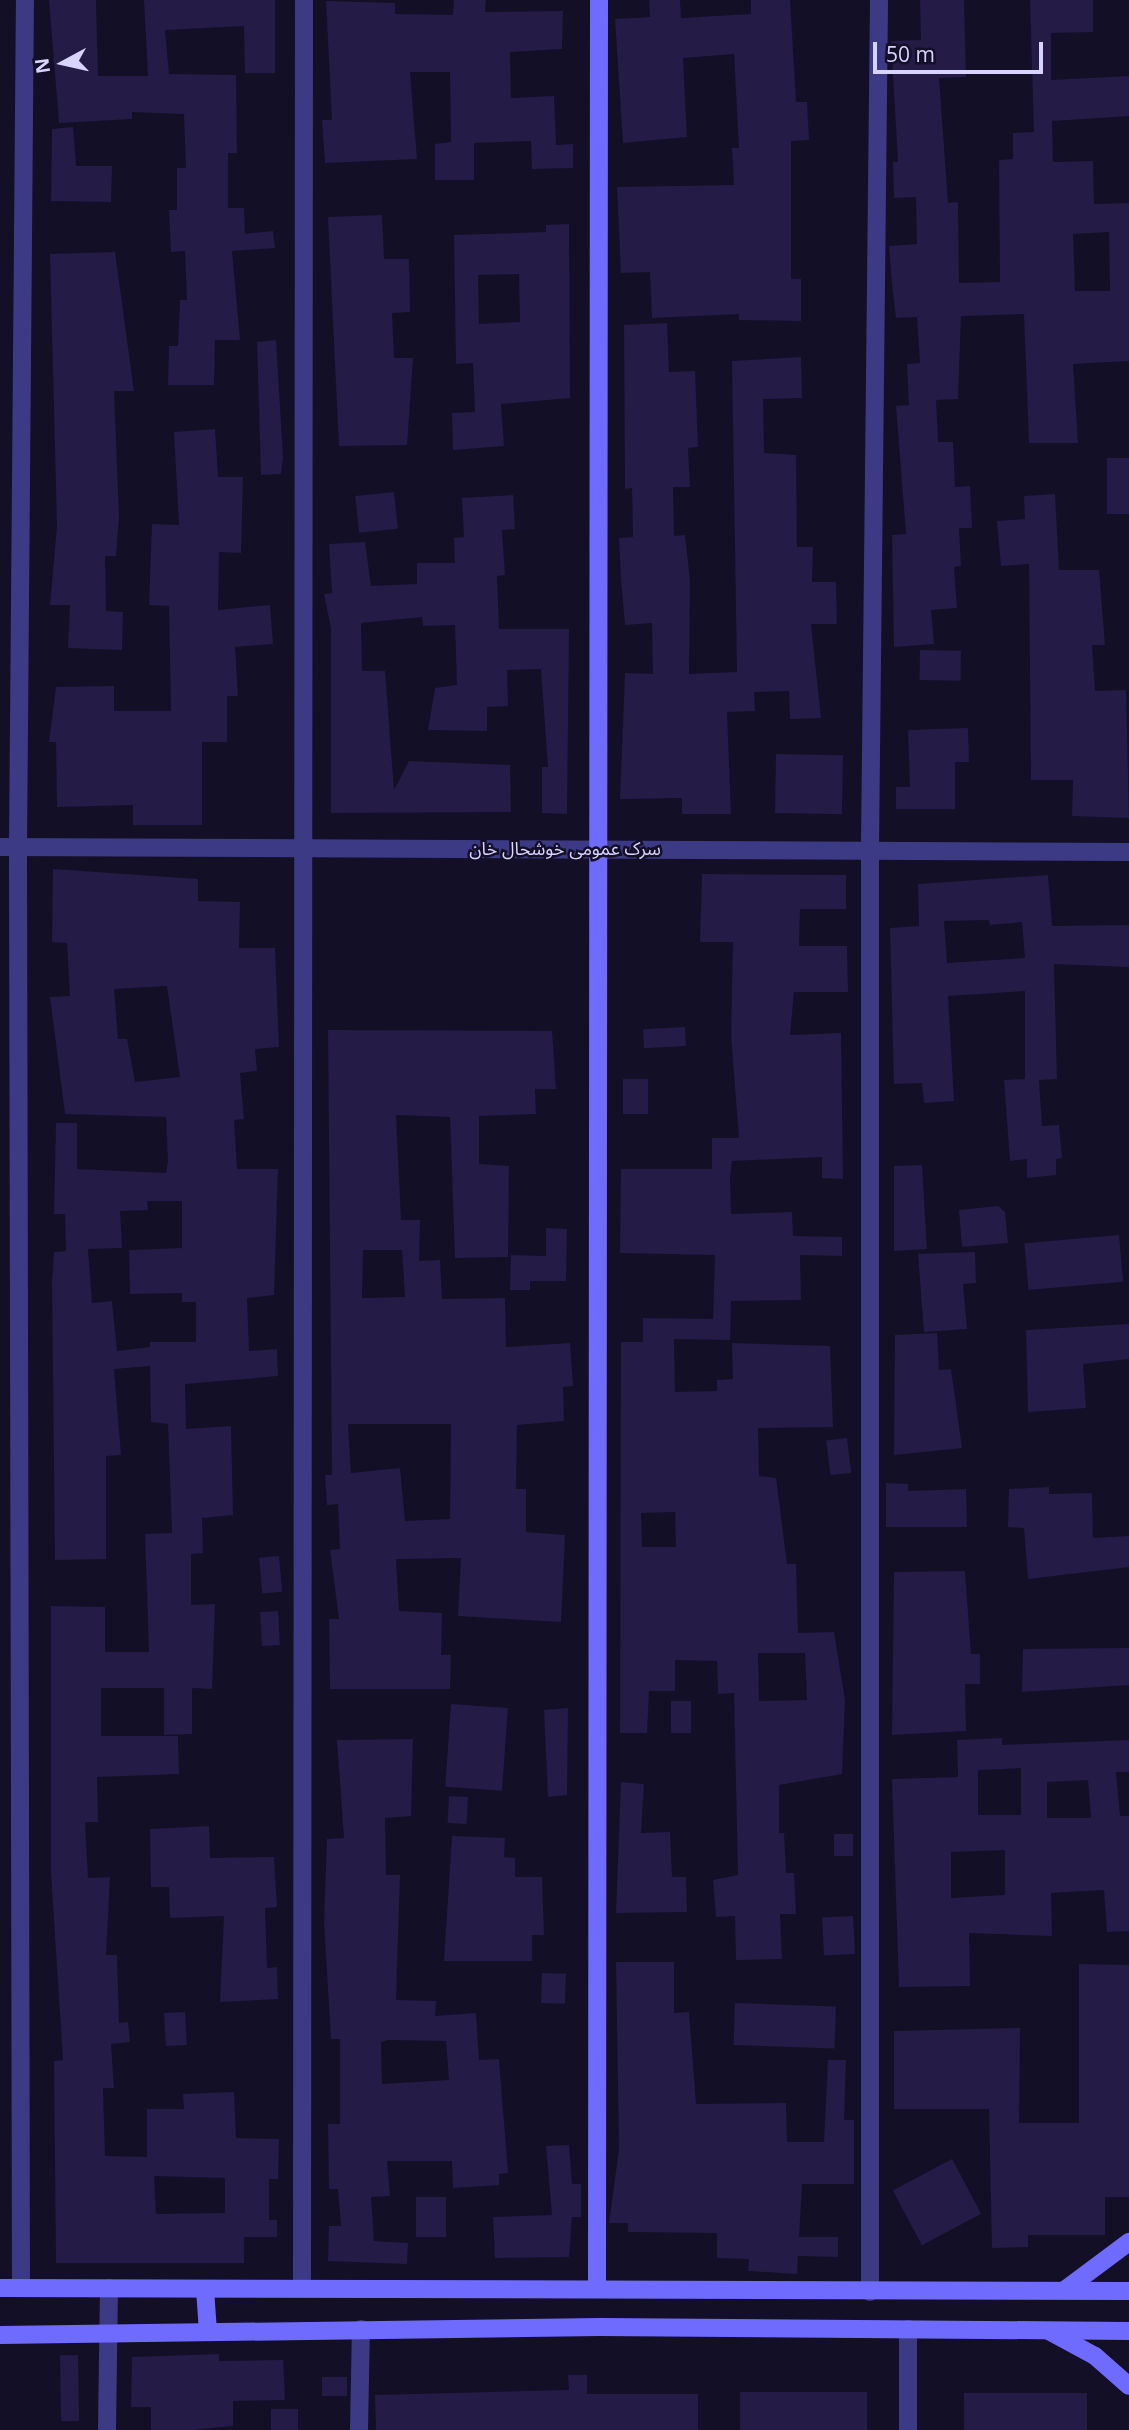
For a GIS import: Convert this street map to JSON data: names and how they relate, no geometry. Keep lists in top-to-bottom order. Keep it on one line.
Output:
{"streets":{"street":["سرک عمومی خوشحال خان"]},"scale_bar":"50 m","north":"left"}
